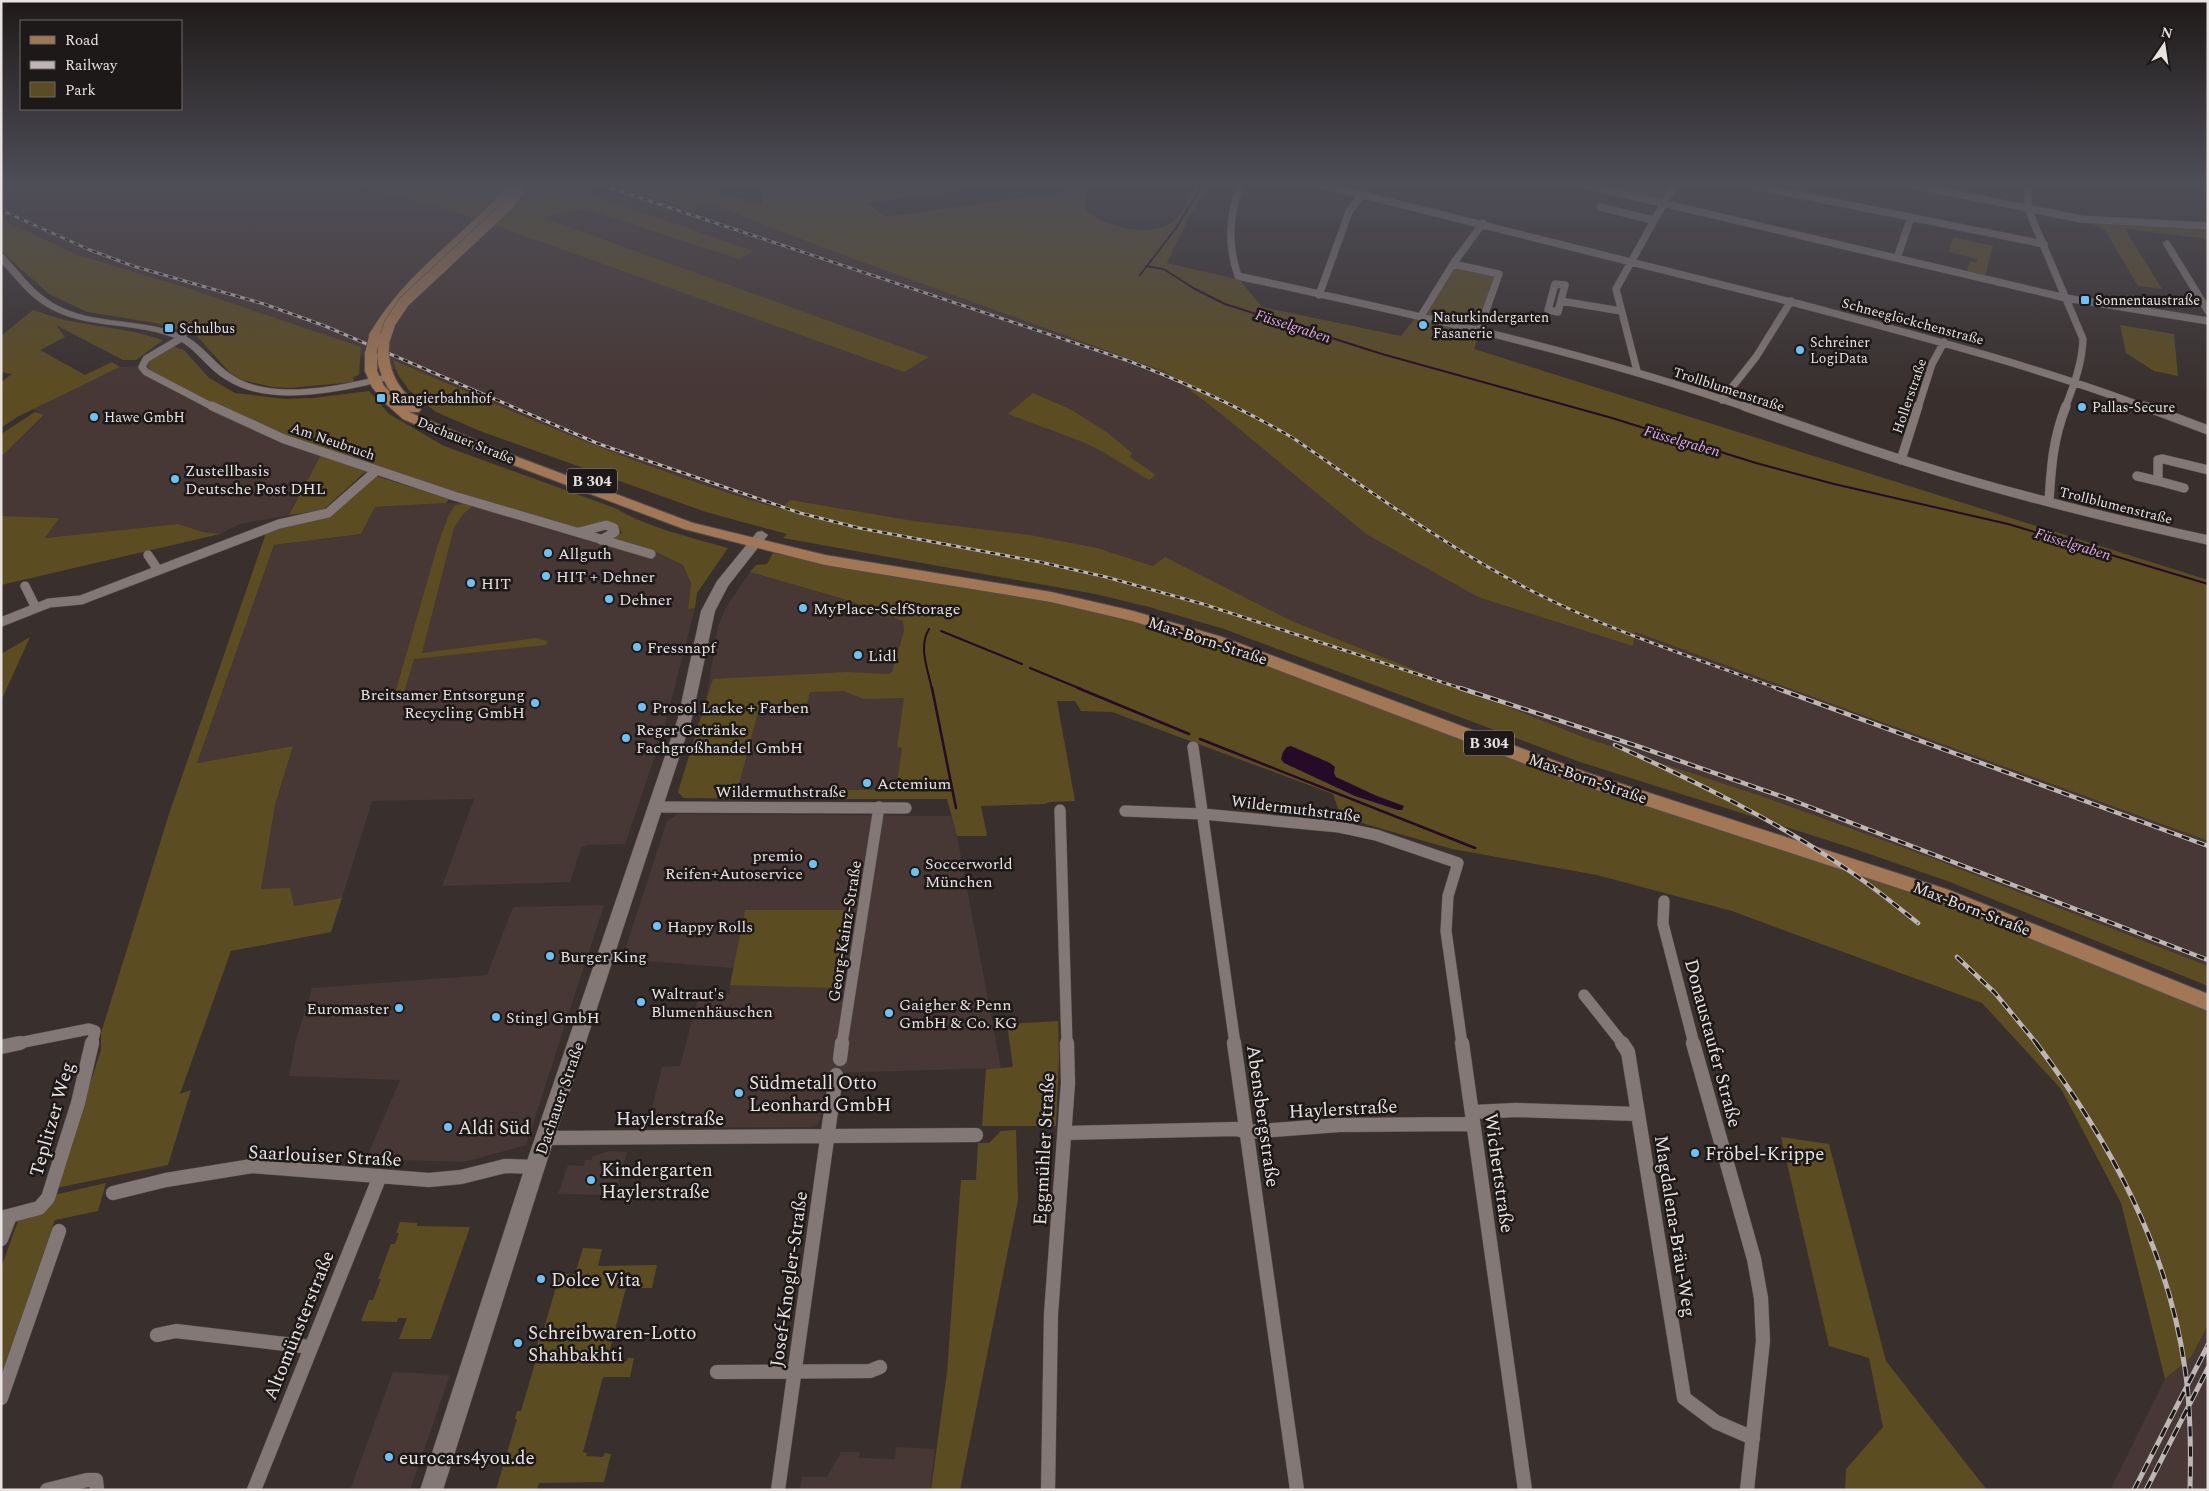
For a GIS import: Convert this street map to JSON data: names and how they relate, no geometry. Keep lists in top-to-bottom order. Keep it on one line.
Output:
{"streets":{"main road":["Dachauer Straße","B 304","Max-Born-Straße"],"street":["Schneeglöckchenstraße","Trollblumenstraße","Hollerstraße","Am Neubruch","Wildermuthstraße","Georg-Kainz-Straße","Donaustaufer Straße","Haylerstraße","Abensbergstraße","Teplitzer Weg","Eggmühler Straße","Saarlouiser Straße","Wichertstraße","Magdalena-Bräu-Weg","Josef-Knogler-Straße","Altomünsterstraße"]},"crossings":[["Schneeglöckchenstraße","Hollerstraße"],["Trollblumenstraße","Hollerstraße"],["Dachauer Straße","Max-Born-Straße"],["Dachauer Straße","Wildermuthstraße"],["Dachauer Straße","Haylerstraße"],["Dachauer Straße","Saarlouiser Straße"],["Wildermuthstraße","Georg-Kainz-Straße"],["Wildermuthstraße","Abensbergstraße"],["Wildermuthstraße","Wichertstraße"],["Donaustaufer Straße","Magdalena-Bräu-Weg"],["Haylerstraße","Abensbergstraße"],["Haylerstraße","Eggmühler Straße"],["Haylerstraße","Wichertstraße"],["Haylerstraße","Magdalena-Bräu-Weg"],["Haylerstraße","Josef-Knogler-Straße"],["Saarlouiser Straße","Altomünsterstraße"]],"water":["Füsselgraben"],"places":{"transit":["Sonnentaustraße","Schulbus","Rangierbahnhof"],"other":["Naturkindergarten Fasanerie","Schreiner LogiData","Pallas-Secure","Hawe GmbH","Zustellbasis Deutsche Post DHL","Allguth","HIT + Dehner","HIT","Dehner","MyPlace-SelfStorage","Fressnapf","Lidl","Breitsamer Entsorgung Recycling GmbH","Prosol Lacke + Farben","Reger Getränke Fachgroßhandel GmbH","Actemium","premio Reifen+Autoservice","Soccerworld München","Happy Rolls","Burger King","Waltraut's Blumenhäuschen","Euromaster","Gaigher & Penn GmbH & Co. KG","Stingl GmbH","Südmetall Otto Leonhard GmbH","Aldi Süd","Fröbel-Krippe","Kindergarten Haylerstraße","Dolce Vita","Schreibwaren-Lotto Shahbakhti","eurocars4you.de"]},"legend":["Road","Railway","Park"],"north":"top"}
